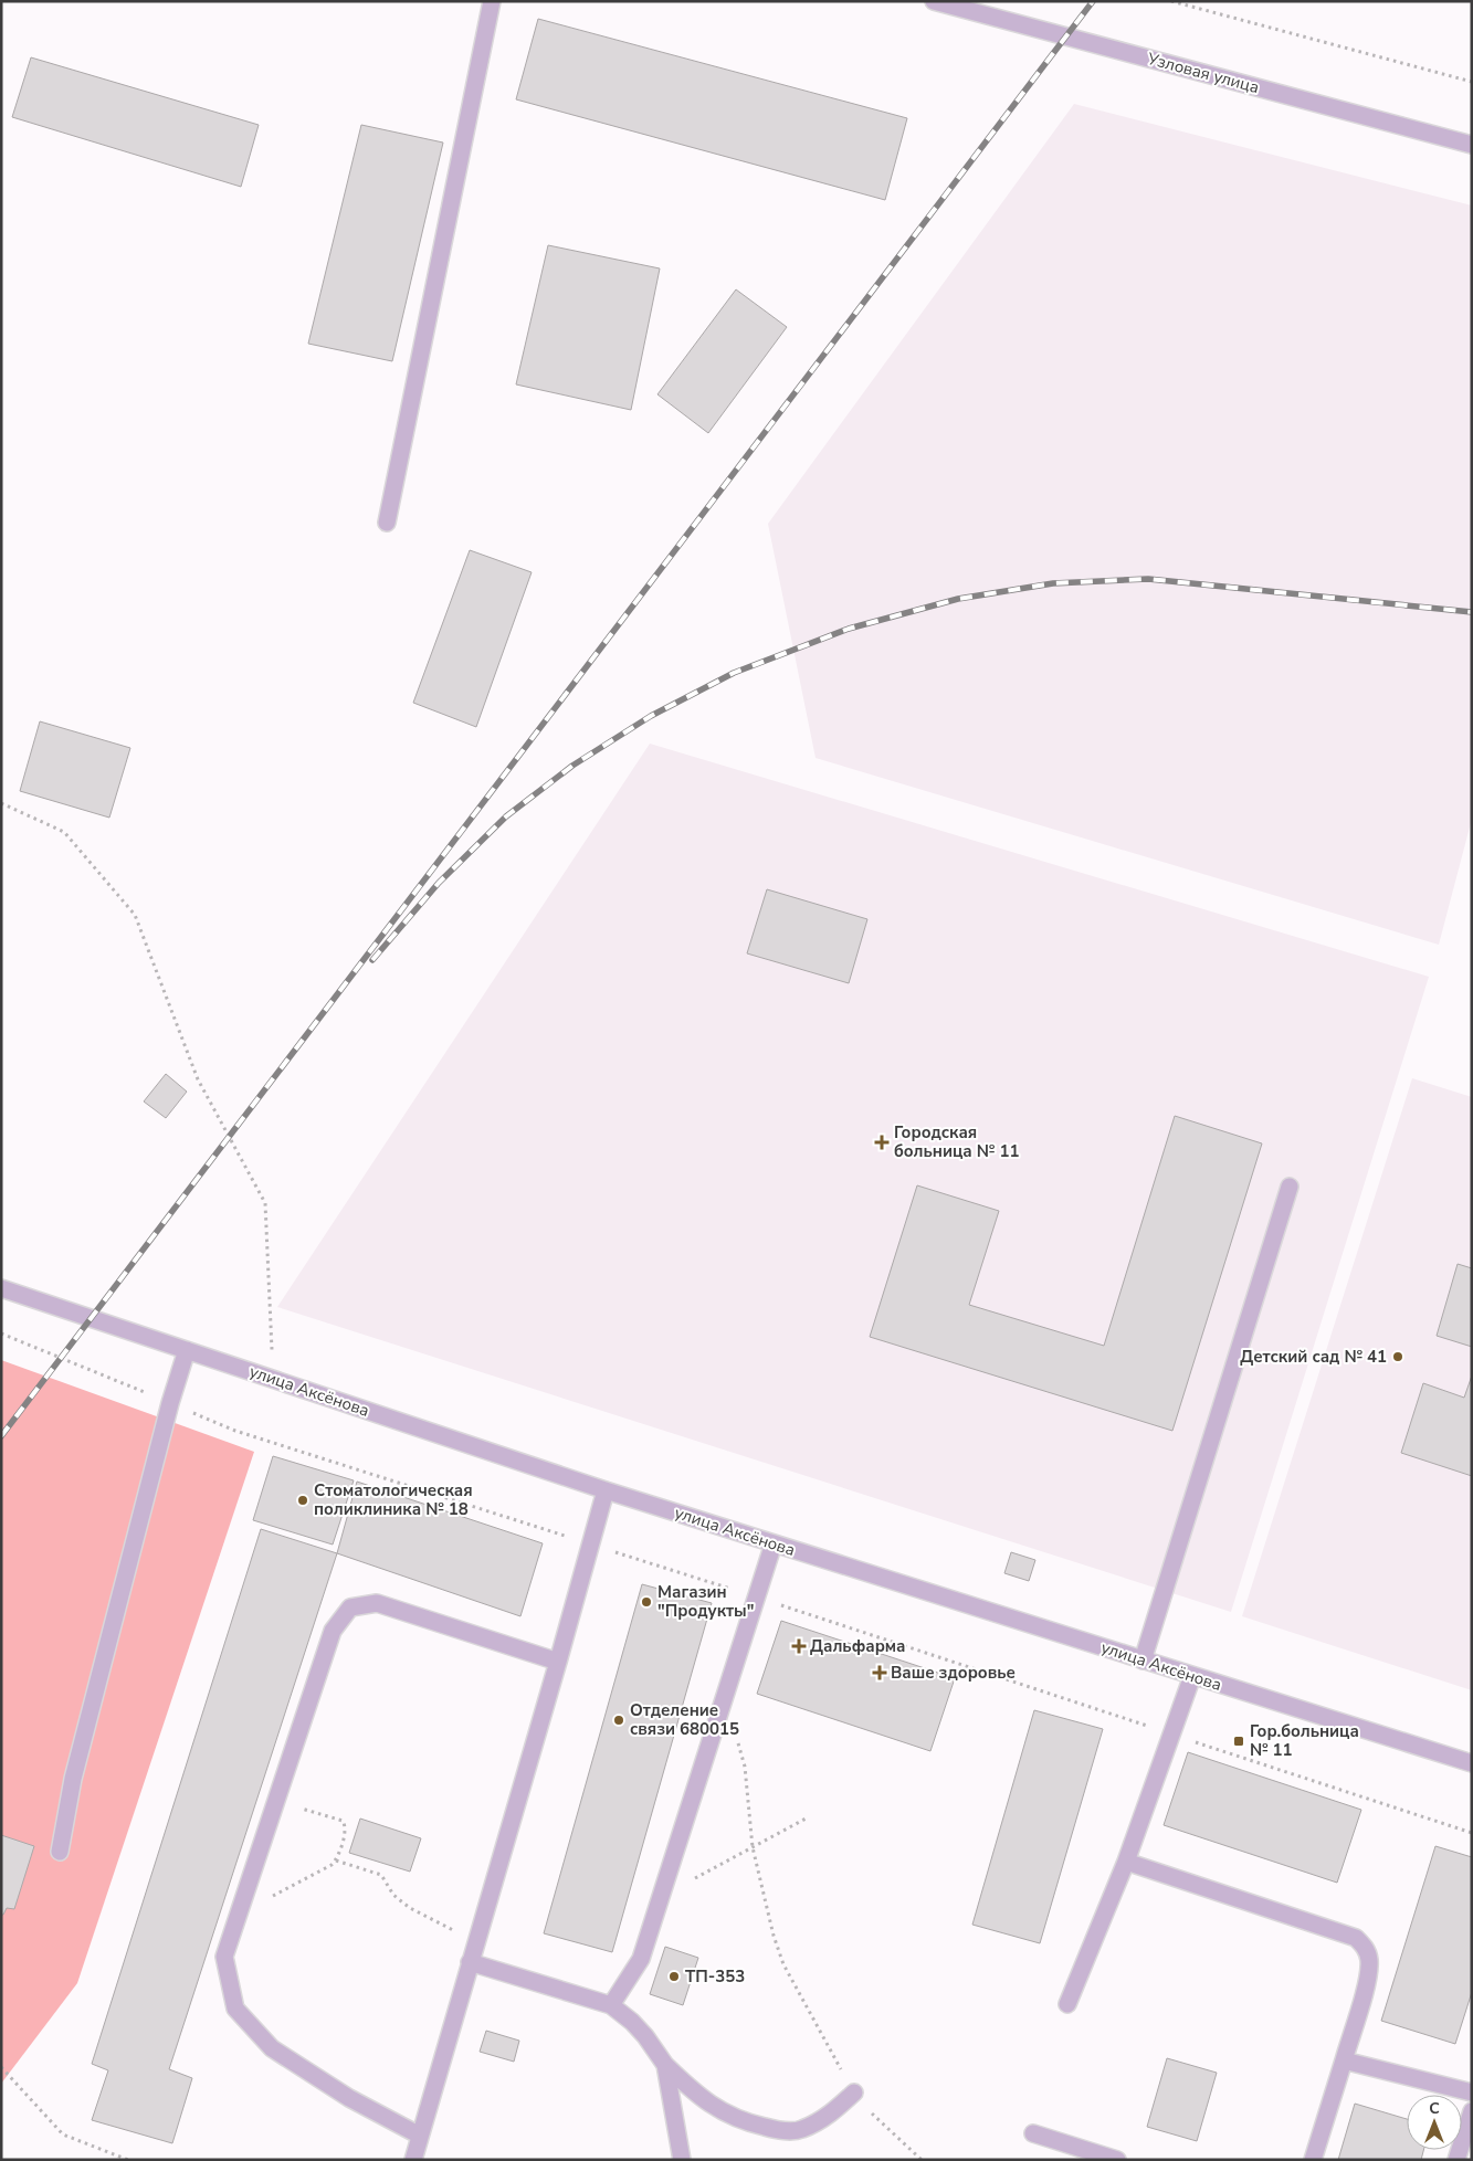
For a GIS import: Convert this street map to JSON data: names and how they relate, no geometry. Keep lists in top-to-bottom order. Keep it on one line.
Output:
{"streets":{"street":["Узловая улица","улица Аксёнова"]},"places":{"health":["Городская больница № 11","Дальфарма","Ваше здоровье"],"other":["Детский сад № 41","Стоматологическая поликлиника № 18","Магазин \"Продукты\"","Отделение связи 680015","ТП-353"],"transit":["Гор.больница № 11"]},"north":"top"}
